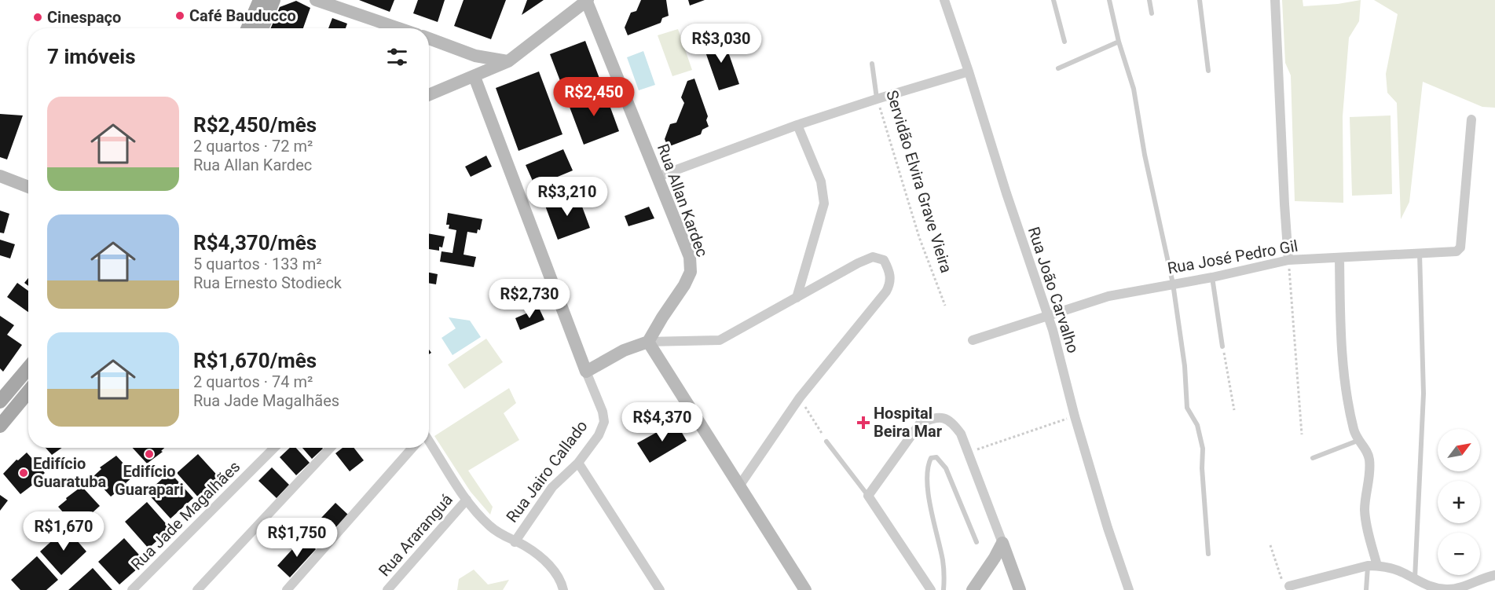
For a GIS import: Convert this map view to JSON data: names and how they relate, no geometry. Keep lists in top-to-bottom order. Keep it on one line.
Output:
{"streets":{"street":["Rua Allan Kardec","Rua José Pedro Gil","Rua João Carvalho","Rua Jairo Callado","Rua Jade Magalhães","Rua Araranguá"],"lane":["Servidão Elvira Grave Vieira"]},"crossings":[["Rua José Pedro Gil","Rua João Carvalho"]],"places":{"other":["Café Bauducco","Cinespaço","Edifício Guarapari","Edifício Guaratuba"],"health":["Hospital Beira Mar"]},"north":"top right","page":{"price":["R$3,030","R$2,450","R$3,210","R$2,730","R$4,370","R$1,670","R$1,750"],"heading":"7 imóveis","list":[{"name":"R$2,450/mês","note":"2 quartos · 72 m² · Rua Allan Kardec"},{"name":"R$4,370/mês","note":"5 quartos · 133 m² · Rua Ernesto Stodieck"},{"name":"R$1,670/mês","note":"2 quartos · 74 m² · Rua Jade Magalhães"}],"map_buttons":["+","−"]}}
